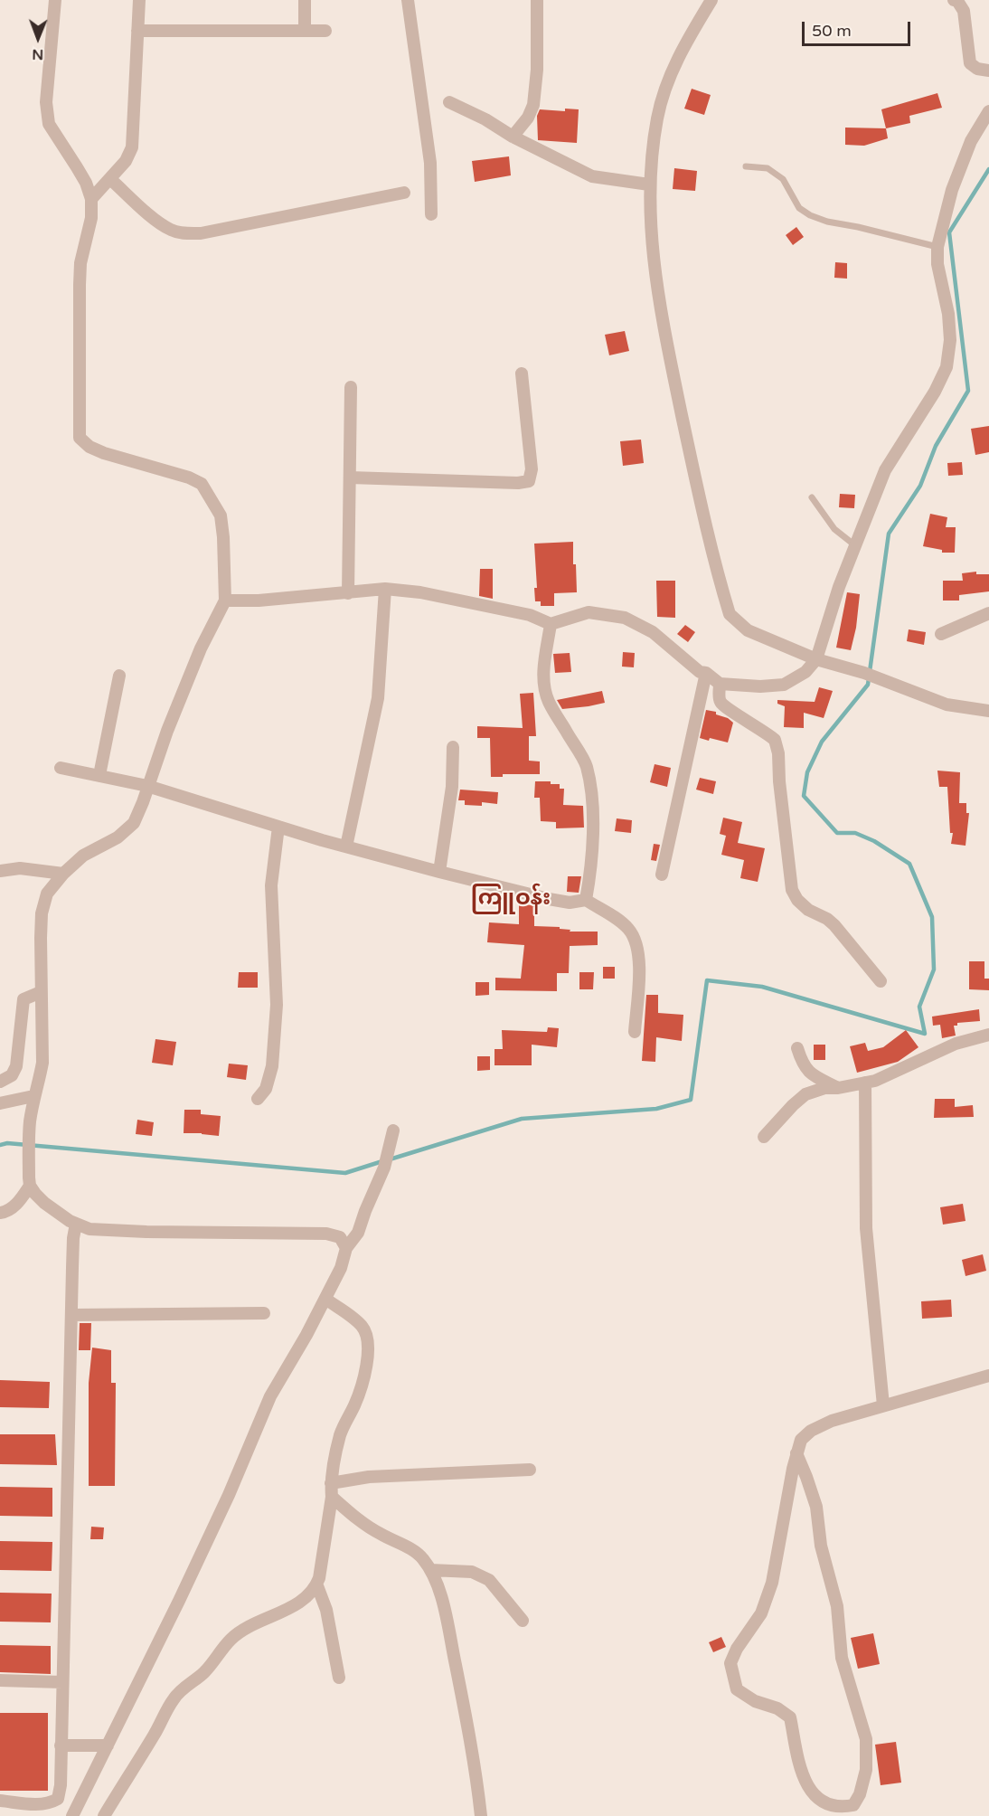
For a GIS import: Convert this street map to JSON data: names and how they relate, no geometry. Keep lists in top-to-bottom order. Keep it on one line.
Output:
{"districts":["ကြူဝန်း"],"scale_bar":"50 m","north":"bottom"}
